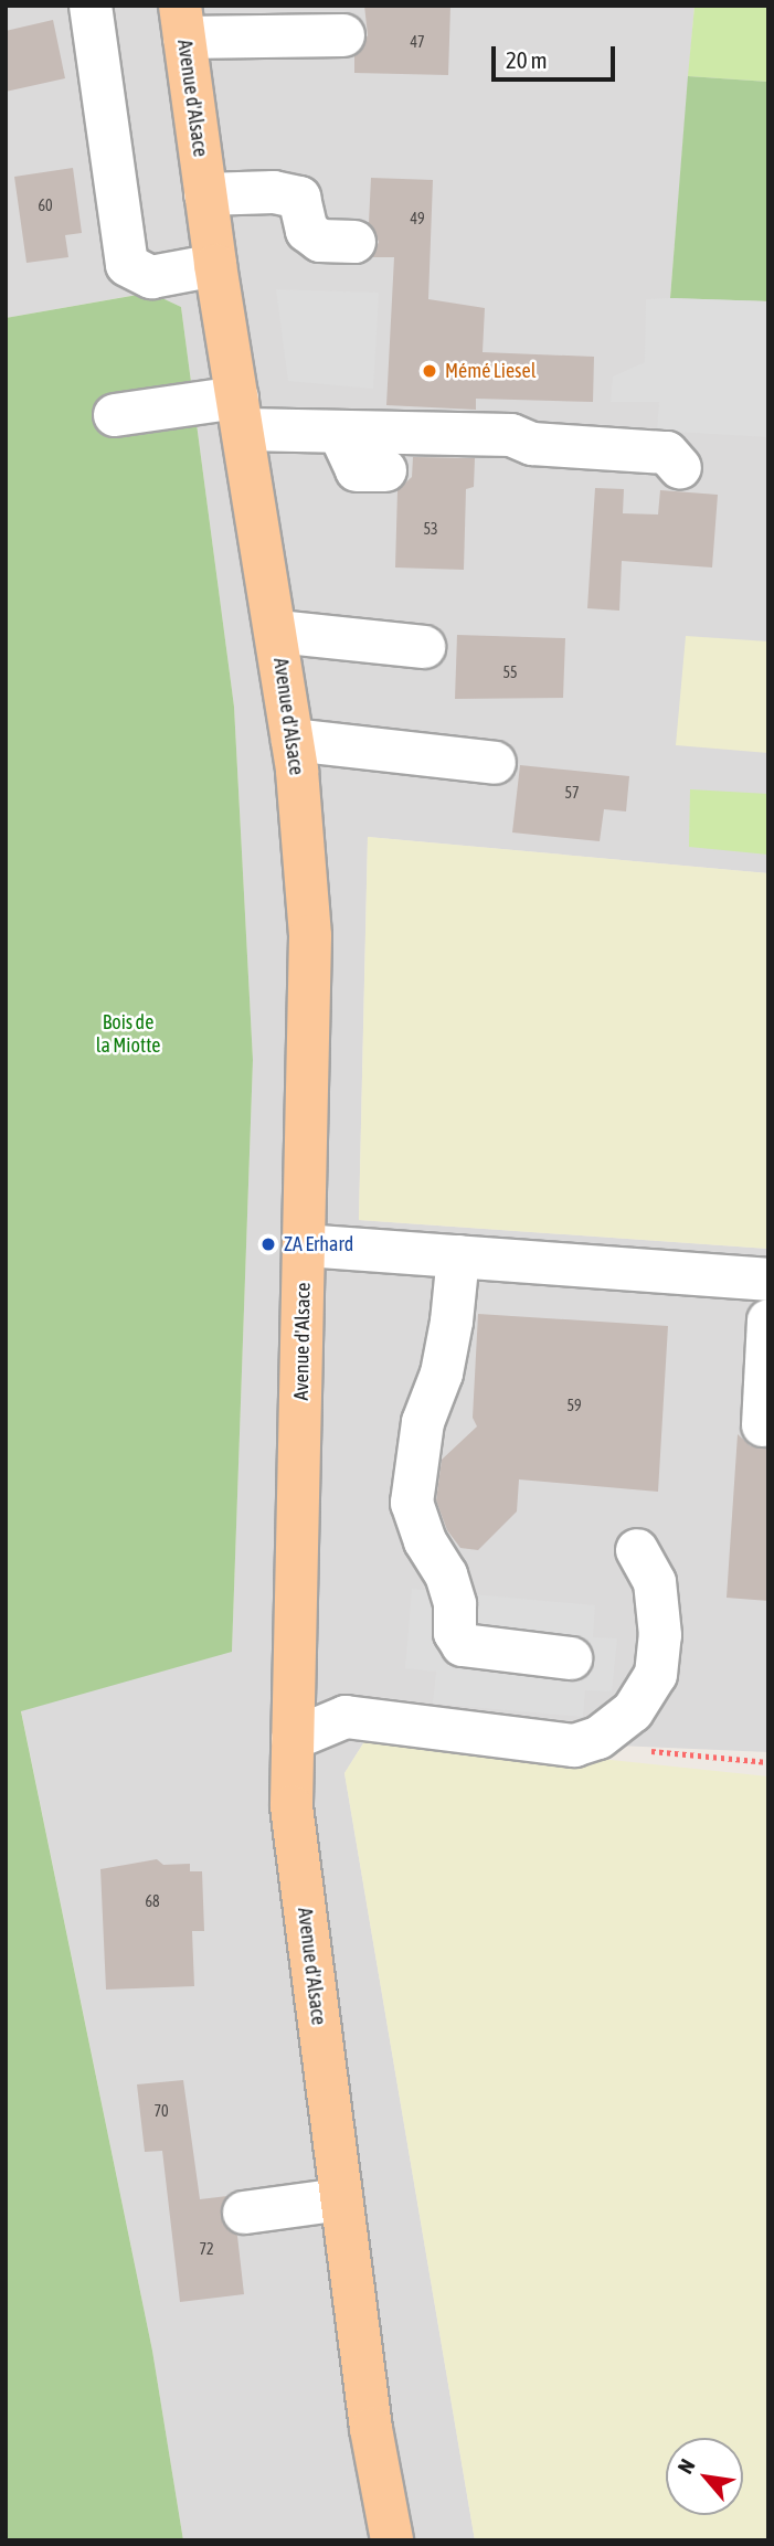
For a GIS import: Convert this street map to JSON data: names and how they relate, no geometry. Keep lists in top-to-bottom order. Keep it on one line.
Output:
{"streets":{"main road":["Avenue d'Alsace"]},"parks":["Bois de la Miotte"],"places":["Mémé Liesel","ZA Erhard"],"house_numbers":["47","60","49","53","55","57","59","68","70","72"],"scale_bar":"20 m","north":"top left"}
